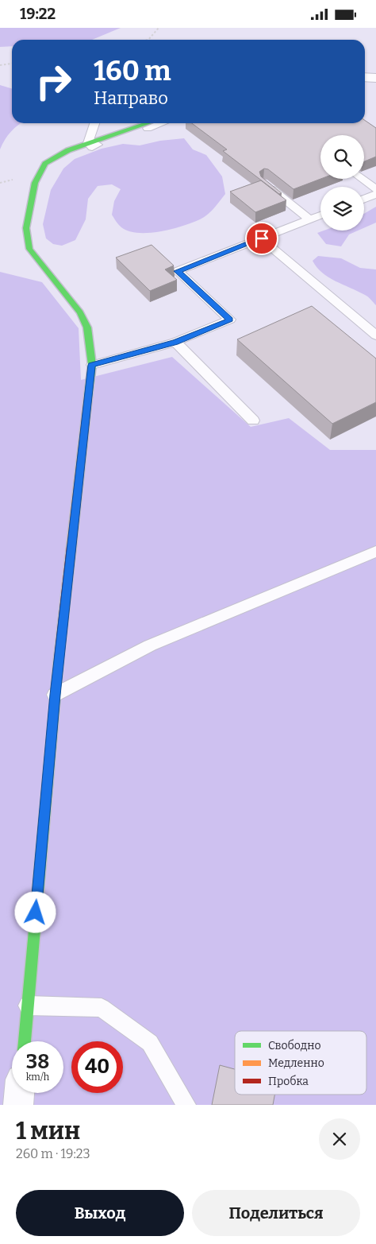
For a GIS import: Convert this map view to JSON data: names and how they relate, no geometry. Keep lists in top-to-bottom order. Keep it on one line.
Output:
{"legend":["Свободно","Медленно","Пробка"],"page":{"status":"19:22","turn":["160 m","Направо"],"speed":"38 km/h","limit":"40","heading":["1 мин","260 m · 19:23"],"buttons":["Выход","Поделиться"]}}
